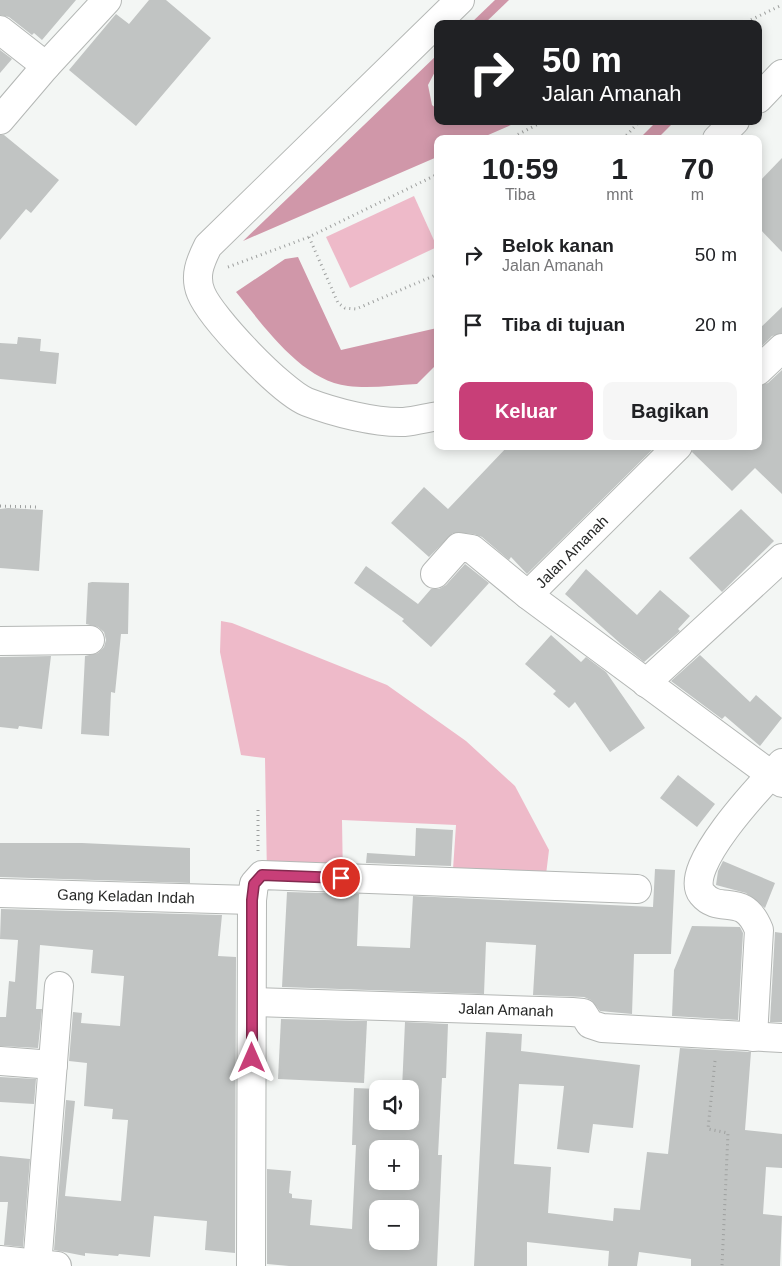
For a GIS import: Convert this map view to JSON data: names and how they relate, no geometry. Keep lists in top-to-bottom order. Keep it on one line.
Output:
{"streets":{"street":["Jalan Amanah","Gang Keladan Indah"]},"page":{"turn":["50 m","Jalan Amanah"],"eta":["10:59","Tiba","1","mnt","70","m"],"list":[{"name":"Belok kanan","note":"Jalan Amanah","value":"50 m"},{"name":"Tiba di tujuan","value":"20 m"}],"buttons":["Keluar","Bagikan"],"map_buttons":["+","−"]}}
